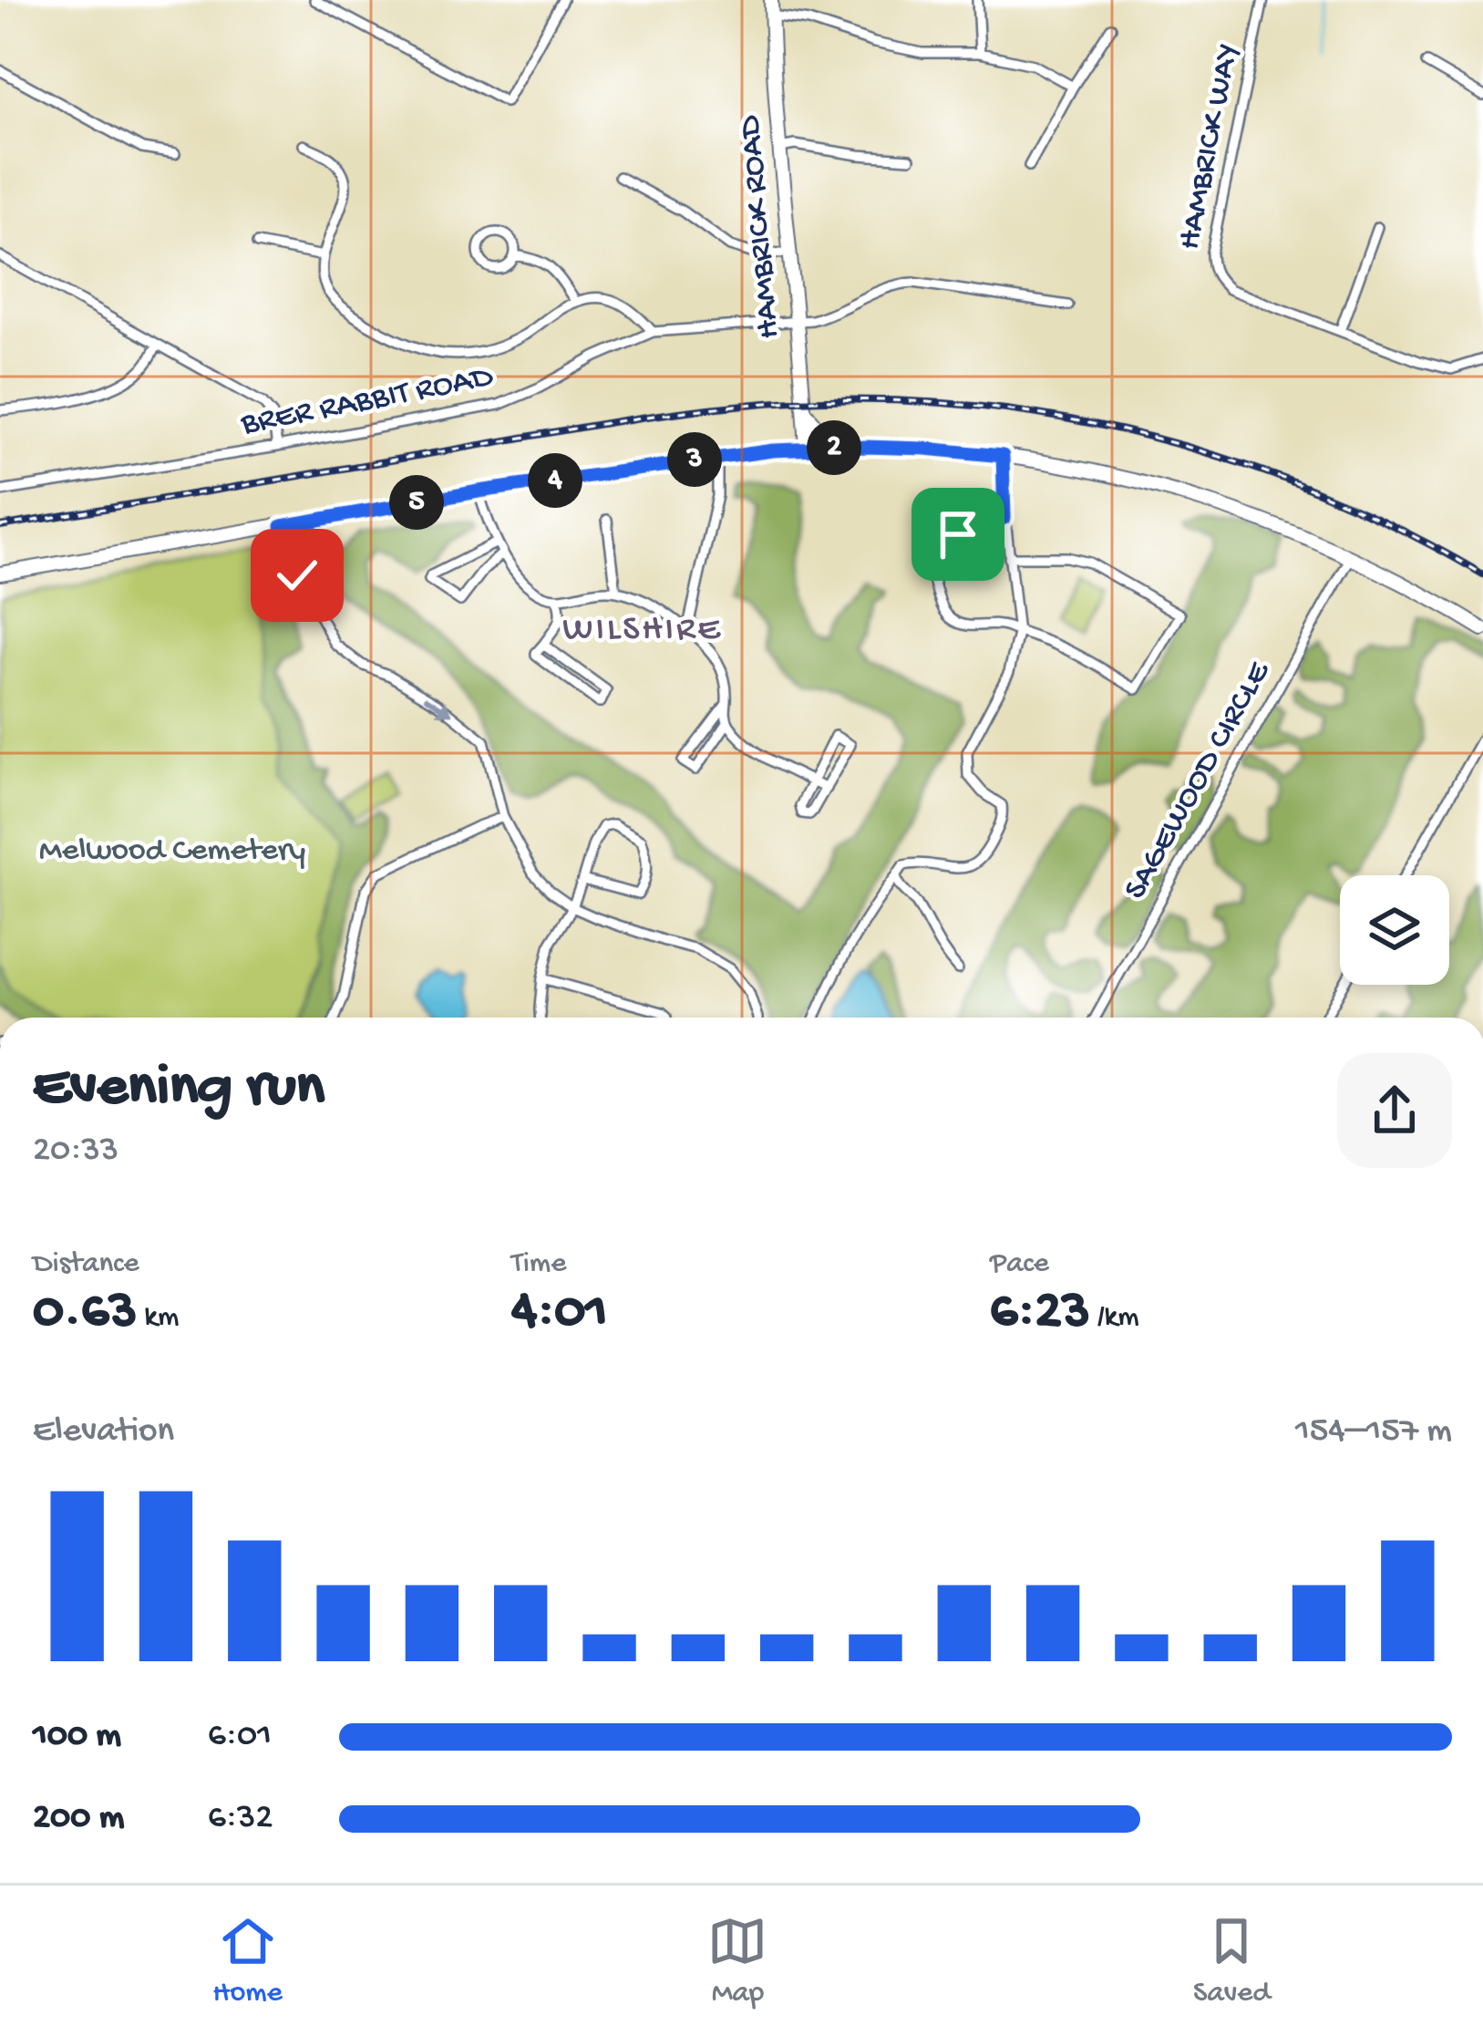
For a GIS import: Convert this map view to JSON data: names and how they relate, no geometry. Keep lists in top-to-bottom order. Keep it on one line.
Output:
{"streets":{"main road":["HAMBRICK ROAD"],"street":["HAMBRICK WAY","BRER RABBIT ROAD","SAGEWOOD CIRCLE"]},"crossings":[["HAMBRICK ROAD","BRER RABBIT ROAD"]],"districts":["WILSHIRE"],"parks":["Melwood Cemetery"],"page":{"pins":["2","3","4","5"],"heading":["Evening run","20:33"],"stats":[["Distance","0.63 km"],["Time","4:01"],["Pace","6:23 /km"]],"chart":["Elevation","154–157 m"],"list":[{"name":"100 m","note":"6:01"},{"name":"200 m","note":"6:32"}],"tabs":["Home","Map","Saved"]}}
